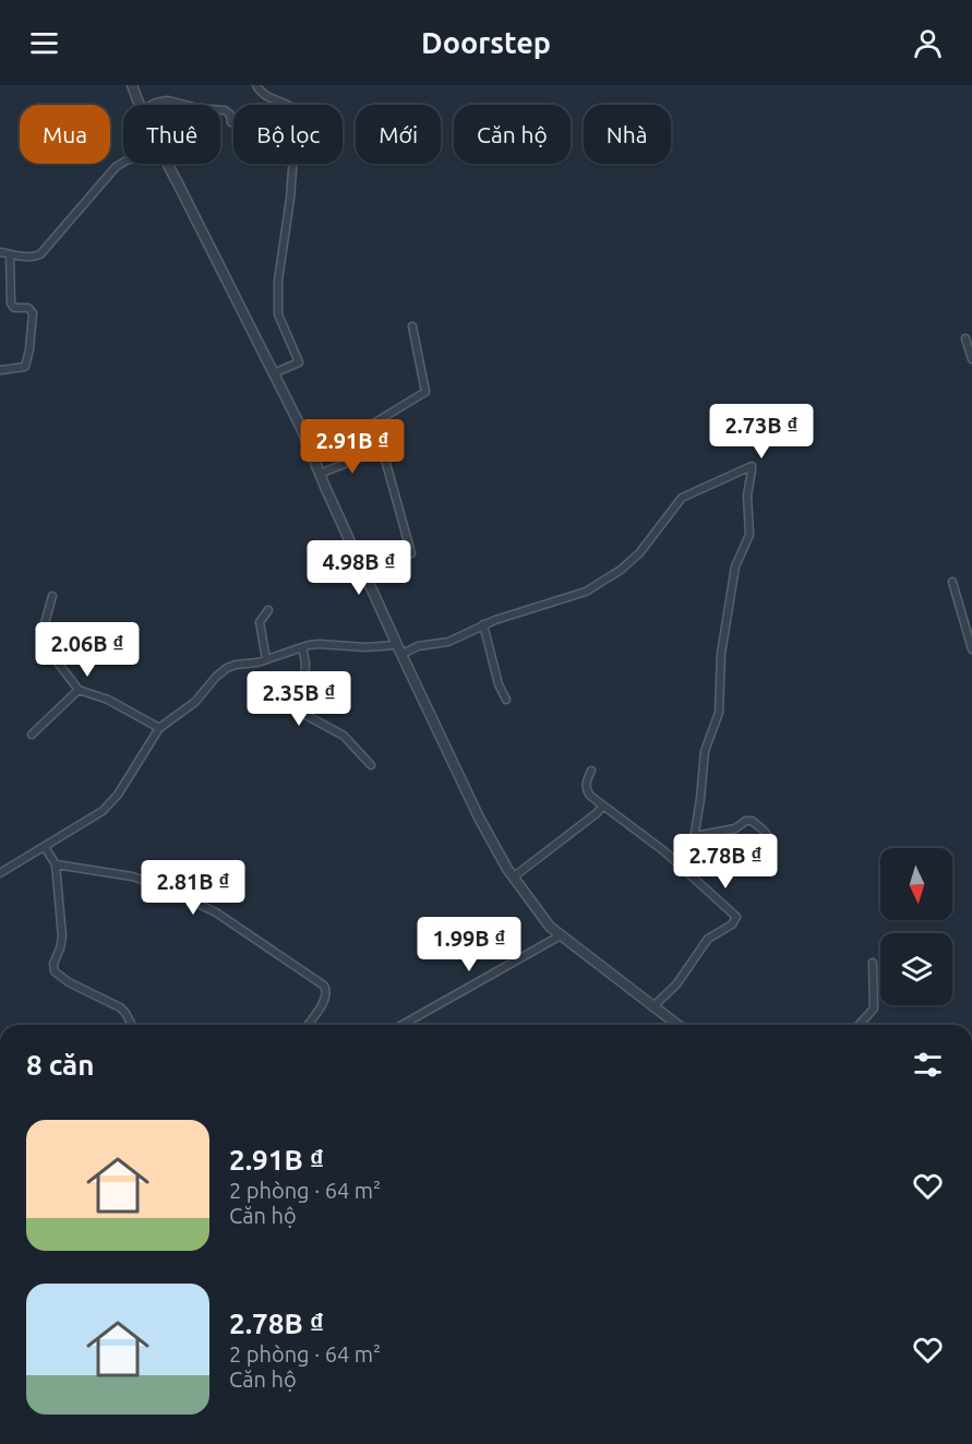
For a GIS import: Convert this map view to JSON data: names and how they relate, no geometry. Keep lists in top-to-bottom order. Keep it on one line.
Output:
{"north":"bottom","page":{"header":"Doorstep","chip":["Mua","Thuê","Bộ lọc","Mới","Căn hộ","Nhà"],"price":["2.73B ₫","2.91B ₫","4.98B ₫","2.06B ₫","2.35B ₫","2.78B ₫","2.81B ₫","1.99B ₫"],"heading":"8 căn","list":[{"name":"2.91B ₫","note":"2 phòng · 64 m² · Căn hộ"},{"name":"2.78B ₫","note":"2 phòng · 64 m² · Căn hộ"}]}}
